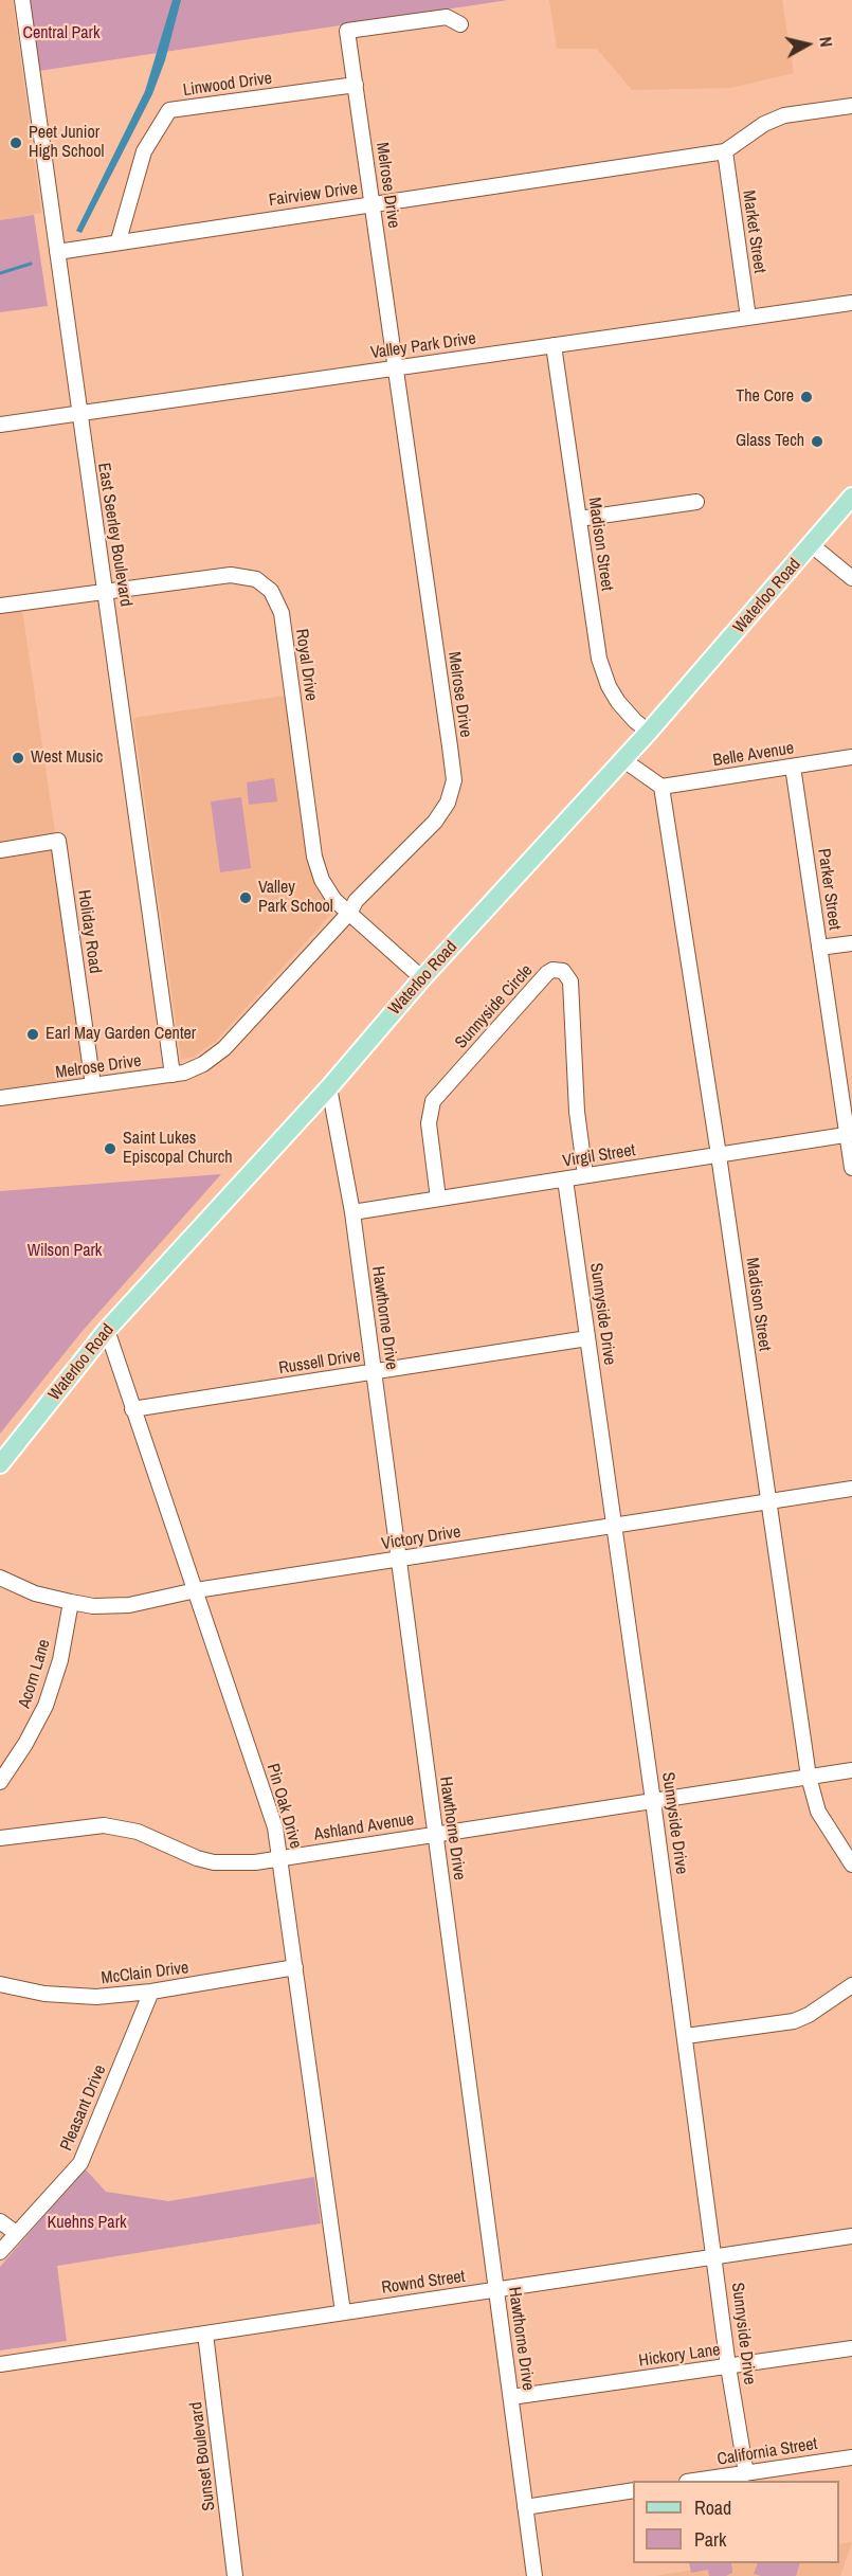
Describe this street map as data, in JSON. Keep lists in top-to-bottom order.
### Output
{
  "streets": {
    "main road": ["Waterloo Road"],
    "street": [
      "Linwood Drive",
      "Melrose Drive",
      "Fairview Drive",
      "Market Street",
      "Valley Park Drive",
      "East Seerley Boulevard",
      "Madison Street",
      "Royal Drive",
      "Belle Avenue",
      "Parker Street",
      "Holiday Road",
      "Sunnyside Circle",
      "Virgil Street",
      "Sunnyside Drive",
      "Hawthorne Drive",
      "Russell Drive",
      "Victory Drive",
      "Acorn Lane",
      "Pin Oak Drive",
      "Ashland Avenue",
      "McClain Drive",
      "Pleasant Drive",
      "Rownd Street",
      "Hickory Lane",
      "California Street",
      "Sunset Boulevard"
    ]
  },
  "crossings": [
    ["Linwood Drive", "Melrose Drive"],
    ["Linwood Drive", "Fairview Drive"],
    ["Melrose Drive", "Fairview Drive"],
    ["Melrose Drive", "Valley Park Drive"],
    ["Melrose Drive", "East Seerley Boulevard"],
    ["Melrose Drive", "Royal Drive"],
    ["Melrose Drive", "Holiday Road"],
    ["Fairview Drive", "Market Street"],
    ["Fairview Drive", "East Seerley Boulevard"],
    ["Market Street", "Valley Park Drive"],
    ["Valley Park Drive", "East Seerley Boulevard"],
    ["Valley Park Drive", "Madison Street"],
    ["East Seerley Boulevard", "Royal Drive"],
    ["Madison Street", "Waterloo Road"],
    ["Madison Street", "Belle Avenue"],
    ["Madison Street", "Virgil Street"],
    ["Madison Street", "Victory Drive"],
    ["Madison Street", "Ashland Avenue"],
    ["Waterloo Road", "Royal Drive"],
    ["Waterloo Road", "Hawthorne Drive"],
    ["Waterloo Road", "Pin Oak Drive"],
    ["Belle Avenue", "Parker Street"],
    ["Parker Street", "Virgil Street"],
    ["Sunnyside Circle", "Virgil Street"],
    ["Virgil Street", "Sunnyside Drive"],
    ["Virgil Street", "Hawthorne Drive"],
    ["Sunnyside Drive", "Russell Drive"],
    ["Sunnyside Drive", "Victory Drive"],
    ["Sunnyside Drive", "Ashland Avenue"],
    ["Sunnyside Drive", "Rownd Street"],
    ["Sunnyside Drive", "Hickory Lane"],
    ["Sunnyside Drive", "California Street"],
    ["Hawthorne Drive", "Russell Drive"],
    ["Hawthorne Drive", "Victory Drive"],
    ["Hawthorne Drive", "Ashland Avenue"],
    ["Hawthorne Drive", "Rownd Street"],
    ["Hawthorne Drive", "Hickory Lane"],
    ["Russell Drive", "Pin Oak Drive"],
    ["Victory Drive", "Acorn Lane"],
    ["Victory Drive", "Pin Oak Drive"],
    ["Pin Oak Drive", "Ashland Avenue"],
    ["Pin Oak Drive", "McClain Drive"],
    ["Pin Oak Drive", "Rownd Street"],
    ["McClain Drive", "Pleasant Drive"],
    ["Rownd Street", "Sunset Boulevard"]
  ],
  "parks": ["Central Park", "Wilson Park", "Kuehns Park"],
  "places": [
    "Peet Junior High School",
    "The Core",
    "Glass Tech",
    "West Music",
    "Valley Park School",
    "Earl May Garden Center",
    "Saint Lukes Episcopal Church"
  ],
  "legend": ["Road", "Park"],
  "north": "right"
}
